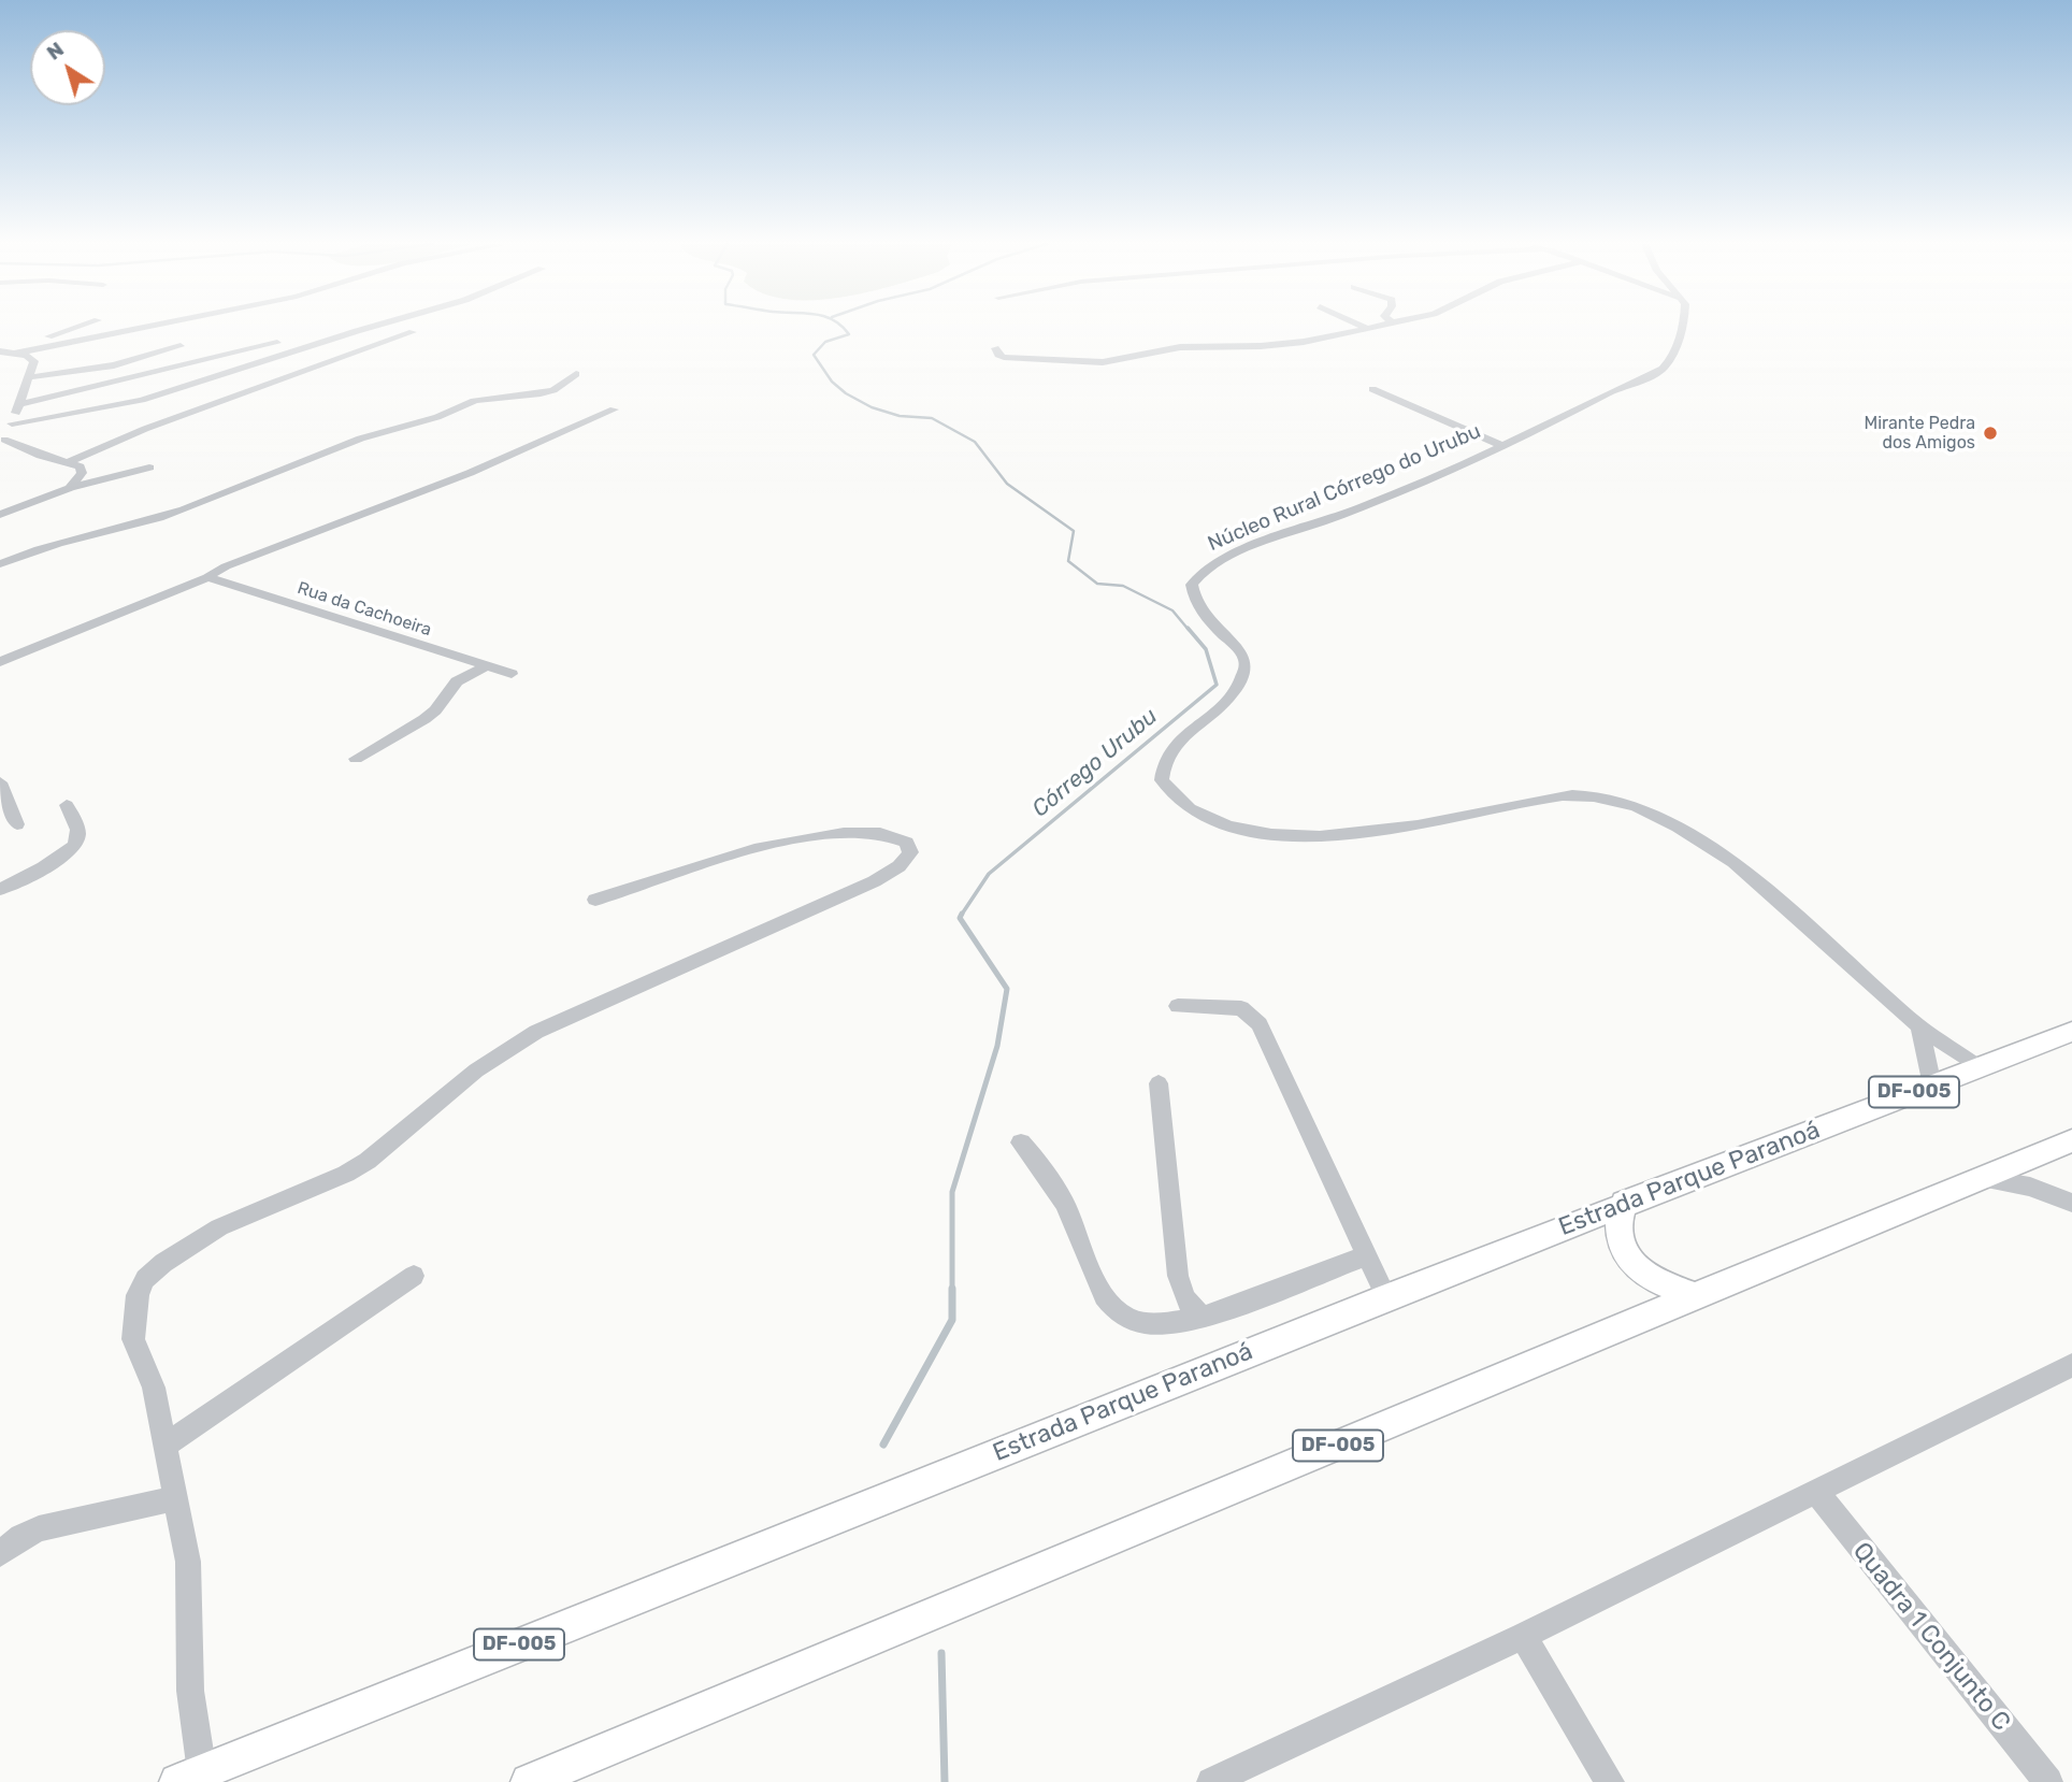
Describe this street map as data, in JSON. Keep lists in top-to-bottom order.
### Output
{
  "streets": {
    "main road": ["DF-005", "Estrada Parque Paranoá"],
    "street": ["Núcleo Rural Córrego do Urubu", "Rua da Cachoeira", "Quadra 1 Conjunto C"]
  },
  "crossings": [
    ["Núcleo Rural Córrego do Urubu", "Estrada Parque Paranoá"]
  ],
  "water": ["Córrego Urubu"],
  "places": ["Mirante Pedra dos Amigos"],
  "north": "top left"
}
